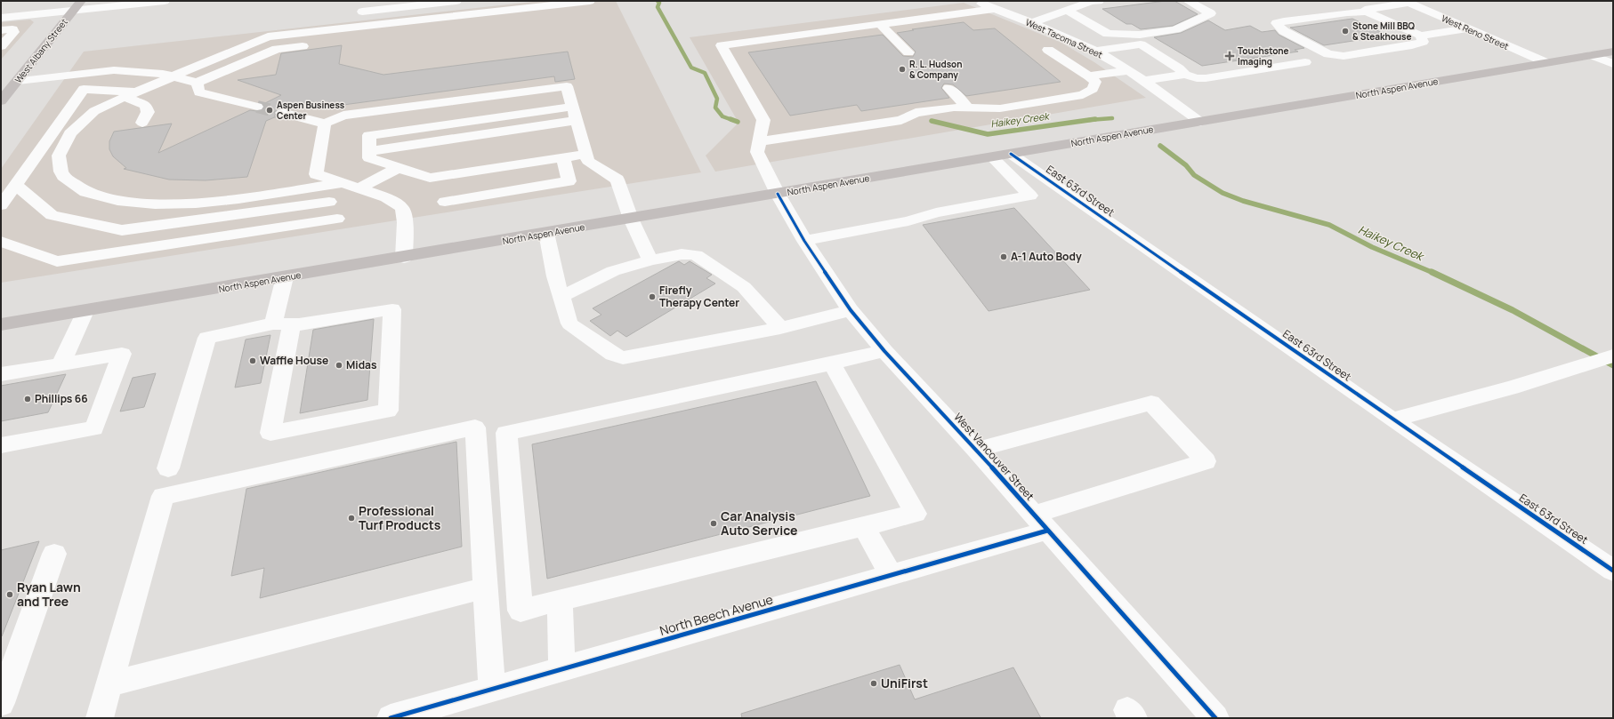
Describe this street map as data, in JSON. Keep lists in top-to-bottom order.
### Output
{
  "streets": {
    "main road": ["West Albany Street", "North Aspen Avenue"],
    "street": [
      "West Reno Street",
      "West Tacoma Street",
      "East 63rd Street",
      "West Vancouver Street",
      "North Beech Avenue"
    ]
  },
  "crossings": [
    ["West Reno Street", "North Aspen Avenue"],
    ["West Tacoma Street", "North Aspen Avenue"],
    ["North Aspen Avenue", "East 63rd Street"],
    ["North Aspen Avenue", "West Vancouver Street"],
    ["West Vancouver Street", "North Beech Avenue"]
  ],
  "water": ["Haikey Creek"],
  "places": {
    "other": [
      "Stone Mill BBQ & Steakhouse",
      "R. L. Hudson & Company",
      "Aspen Business Center",
      "A-1 Auto Body",
      "Firefly Therapy Center",
      "Waffle House",
      "Midas",
      "Phillips 66",
      "Professional Turf Products",
      "Car Analysis Auto Service",
      "Ryan Lawn and Tree",
      "UniFirst"
    ],
    "health": ["Touchstone Imaging"]
  }
}
